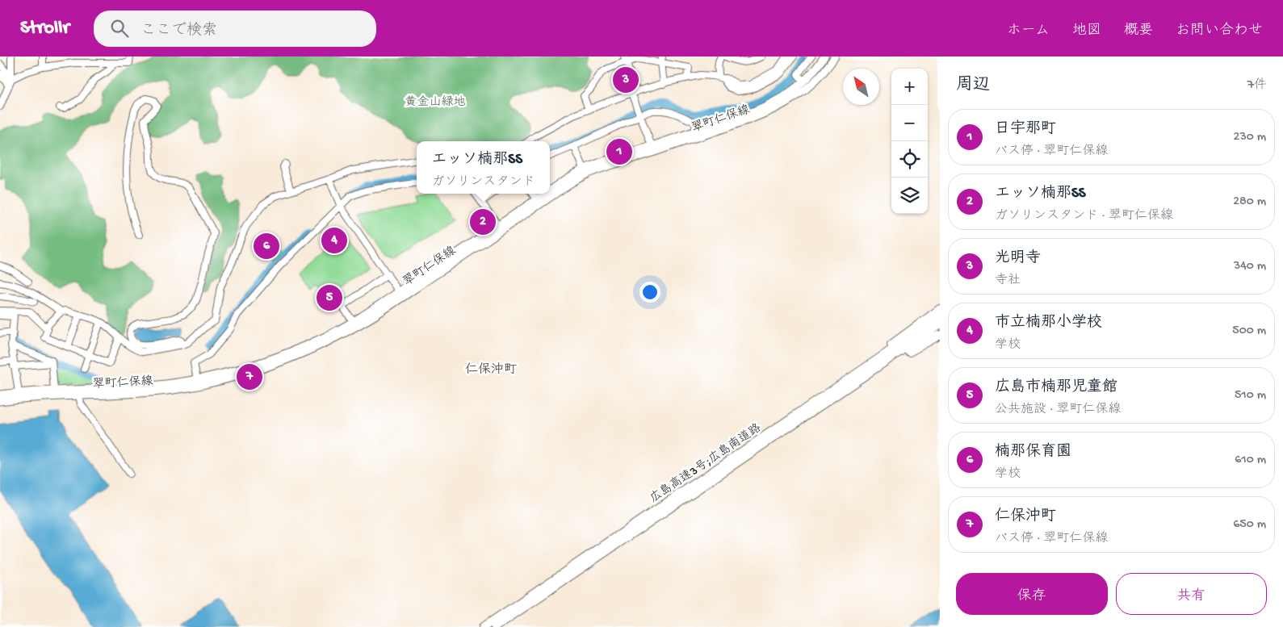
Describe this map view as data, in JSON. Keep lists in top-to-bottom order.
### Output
{
  "streets": {
    "highway": ["広島高速3号;広島南道路"],
    "main road": ["翠町仁保線"]
  },
  "districts": ["仁保沖町"],
  "parks": ["黄金山緑地"],
  "north": "top left",
  "page": {
    "header": "Strollr",
    "search": "ここで検索",
    "nav": [
      "ホーム",
      "地図",
      "概要",
      "お問い合わせ"
    ],
    "heading": ["周辺", "7件"],
    "pins": [
      "3",
      "1",
      "2",
      "4",
      "6",
      "5",
      "7"
    ],
    "map_buttons": ["+", "−"],
    "list": [
      {
        "mark": "1",
        "name": "日宇那町",
        "note": "バス停 · 翠町仁保線",
        "value": "230 m"
      },
      {
        "mark": "2",
        "name": "エッソ楠那SS",
        "note": "ガソリンスタンド · 翠町仁保線",
        "value": "280 m"
      },
      {
        "mark": "3",
        "name": "光明寺",
        "note": "寺社",
        "value": "340 m"
      },
      {
        "mark": "4",
        "name": "市立楠那小学校",
        "note": "学校",
        "value": "500 m"
      },
      {
        "mark": "5",
        "name": "広島市楠那児童館",
        "note": "公共施設 · 翠町仁保線",
        "value": "510 m"
      },
      {
        "mark": "6",
        "name": "楠那保育園",
        "note": "学校",
        "value": "610 m"
      },
      {
        "mark": "7",
        "name": "仁保沖町",
        "note": "バス停 · 翠町仁保線",
        "value": "650 m"
      }
    ],
    "popup": ["エッソ楠那SS", "ガソリンスタンド"],
    "buttons": ["保存", "共有"]
  }
}
